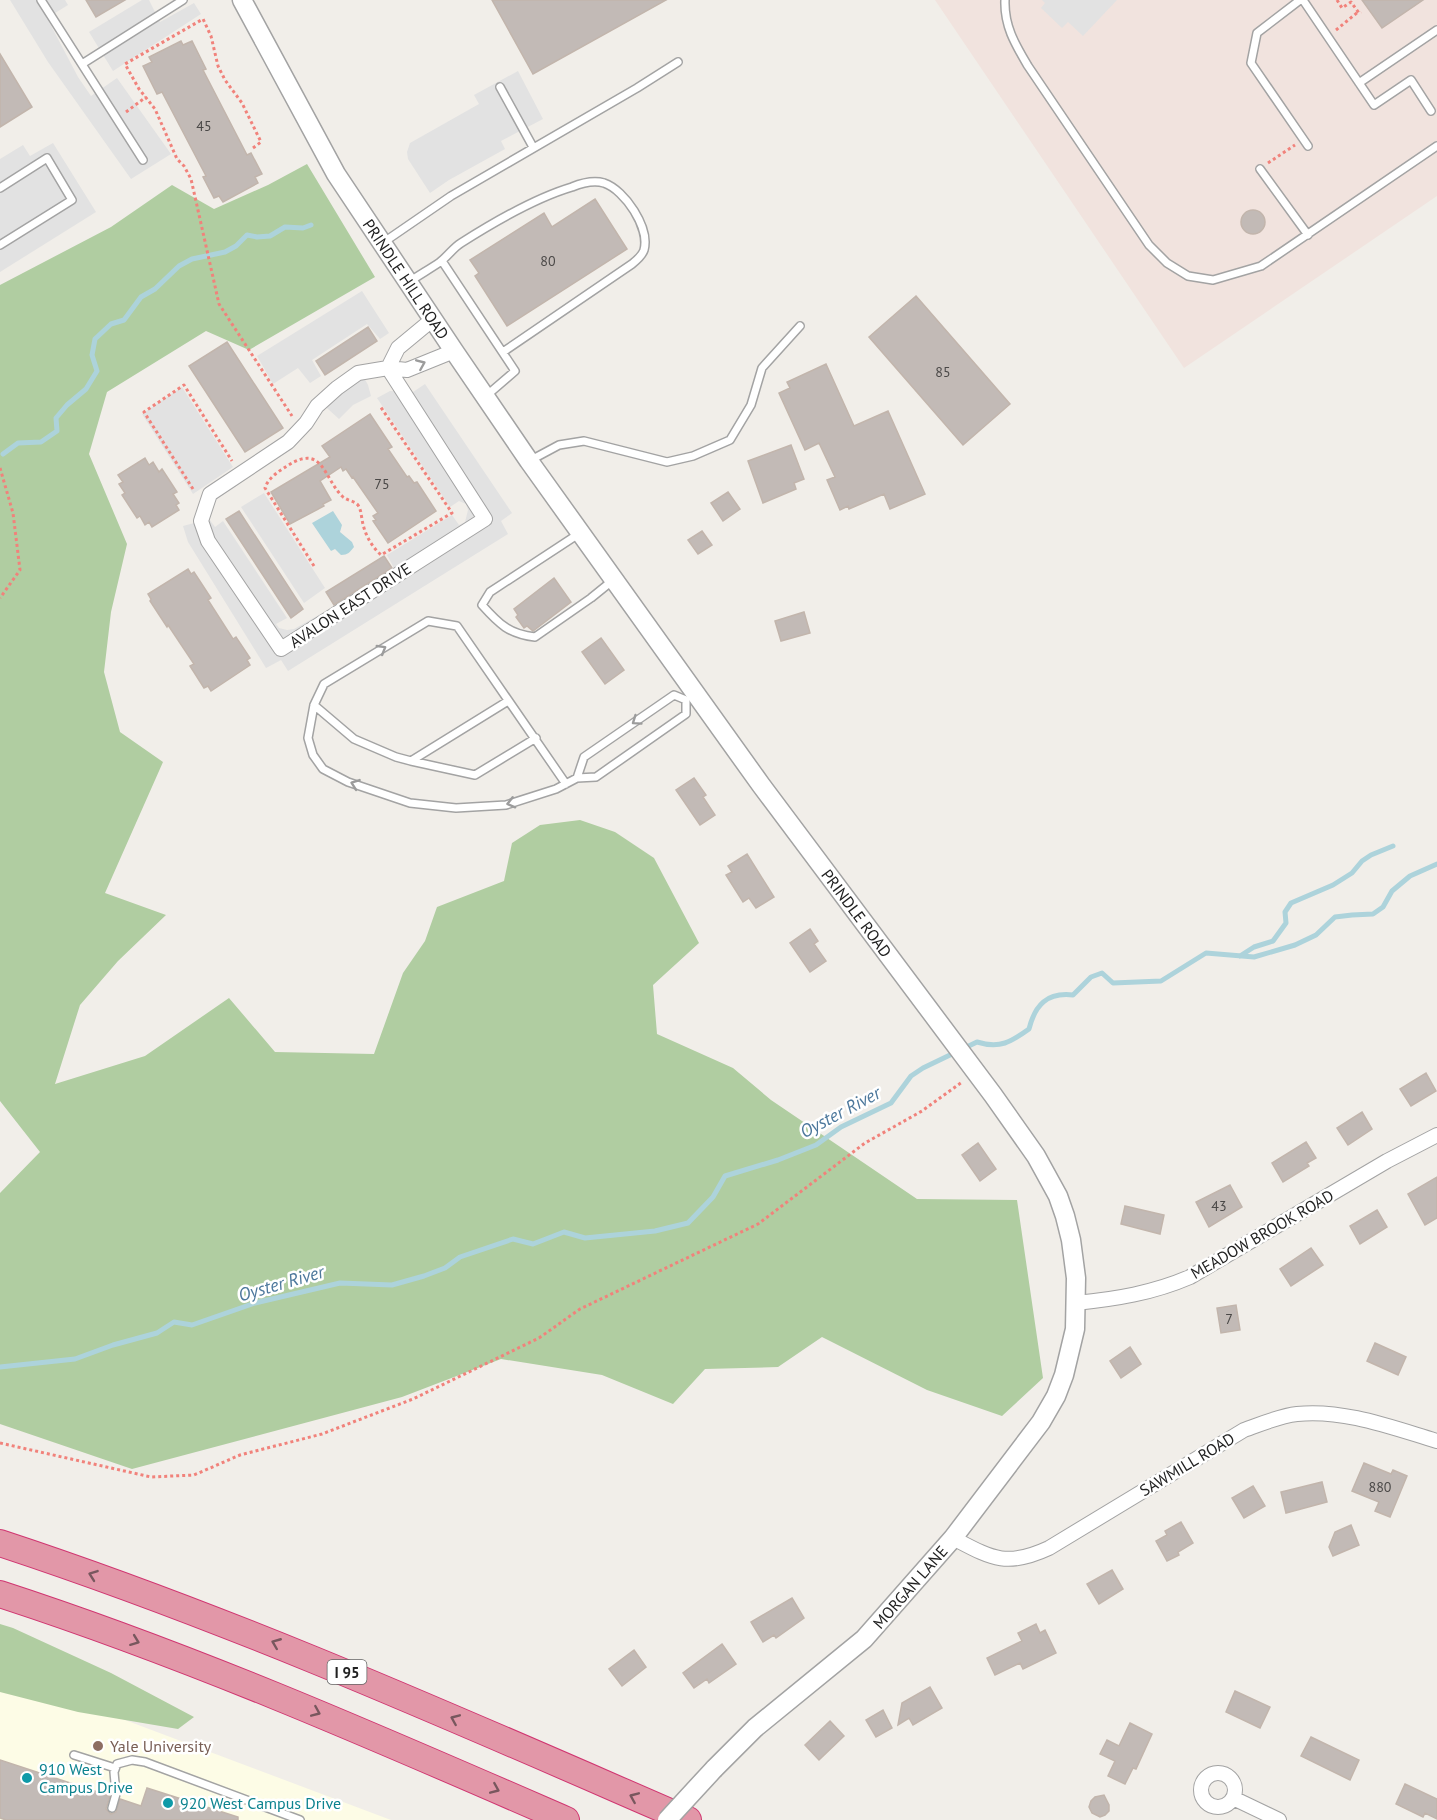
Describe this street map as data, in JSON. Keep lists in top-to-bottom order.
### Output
{
  "streets": {
    "highway": ["I 95"],
    "street": [
      "PRINDLE HILL ROAD",
      "AVALON EAST DRIVE",
      "PRINDLE ROAD",
      "MEADOW BROOK ROAD",
      "SAWMILL ROAD",
      "MORGAN LANE"
    ]
  },
  "crossings": [
    ["PRINDLE HILL ROAD", "AVALON EAST DRIVE"],
    ["PRINDLE HILL ROAD", "PRINDLE ROAD"],
    ["PRINDLE ROAD", "MEADOW BROOK ROAD"],
    ["PRINDLE ROAD", "MORGAN LANE"],
    ["MEADOW BROOK ROAD", "MORGAN LANE"],
    ["SAWMILL ROAD", "MORGAN LANE"]
  ],
  "water": ["Oyster River"],
  "places": ["Yale University", "910 West Campus Drive", "920 West Campus Drive"],
  "house_numbers": [
    "45",
    "80",
    "85",
    "75",
    "43",
    "7",
    "880"
  ]
}
